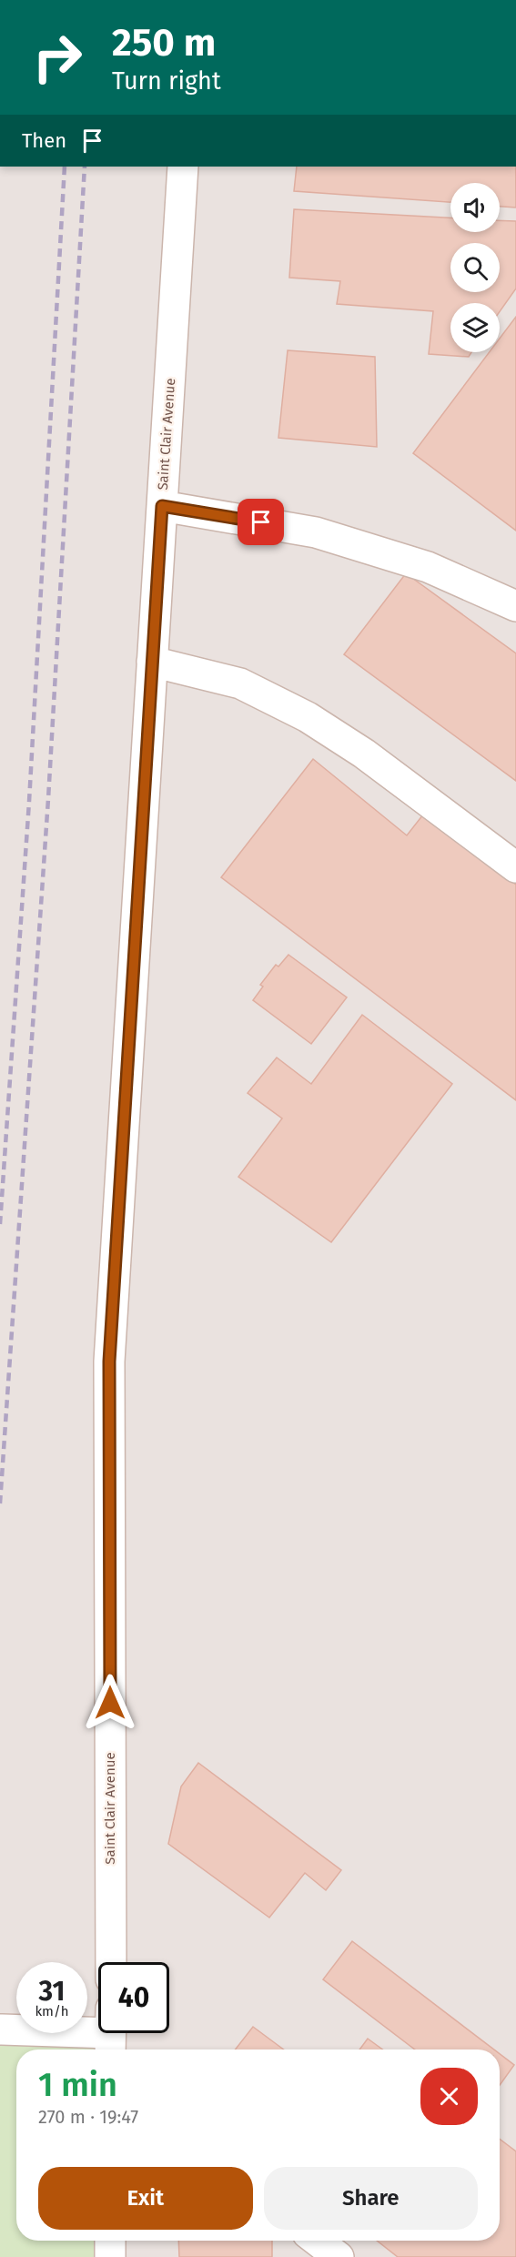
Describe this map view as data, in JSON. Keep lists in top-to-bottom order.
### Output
{
  "streets": {
    "street": ["Saint Clair Avenue"]
  },
  "page": {
    "turn": ["250 m", "Turn right"],
    "then": "Then",
    "speed": "31 km/h",
    "limit": "40",
    "heading": ["1 min", "270 m · 19:47"],
    "buttons": ["Exit", "Share"]
  }
}
